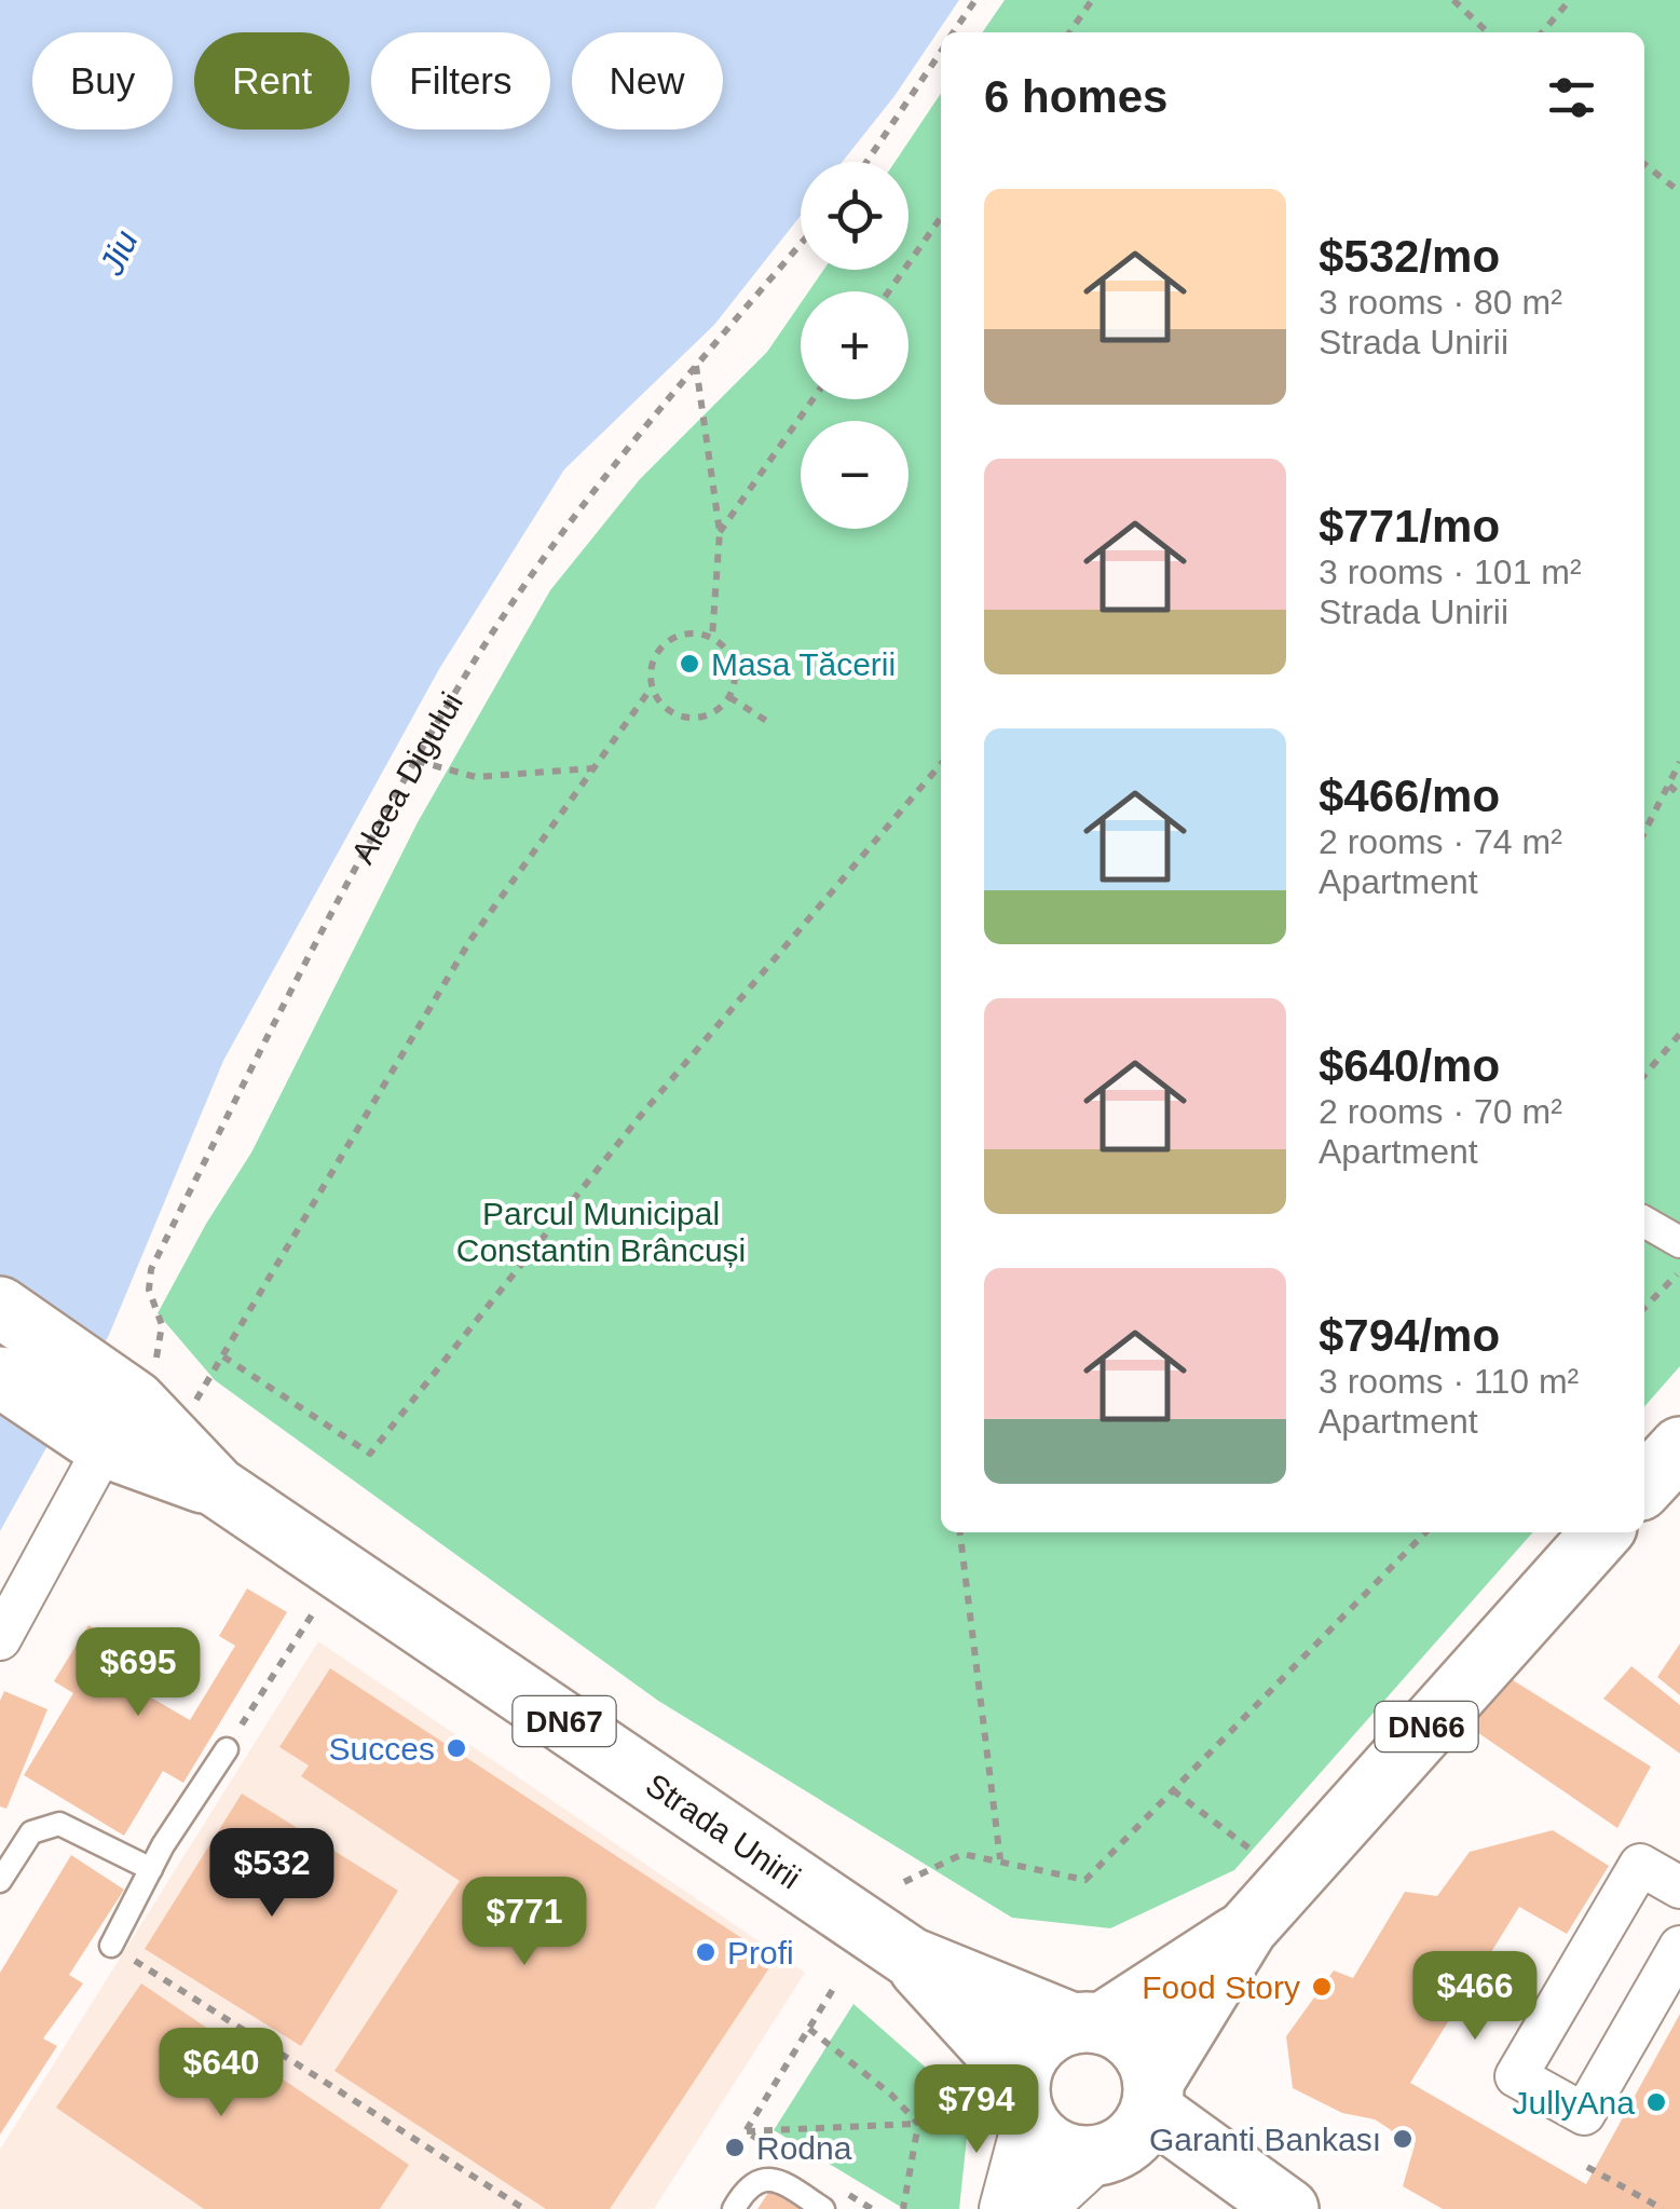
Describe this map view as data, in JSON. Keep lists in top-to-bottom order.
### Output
{
  "streets": {
    "main road": ["DN67", "DN66", "Strada Unirii"],
    "path": ["Aleea Digului"]
  },
  "crossings": [
    ["Aleea Digului", "Strada Unirii"],
    ["DN66", "Strada Unirii"]
  ],
  "water": ["Jiu"],
  "parks": ["Parcul Municipal Constantin Brâncuși"],
  "places": [
    "Masa Tăcerii",
    "Succes",
    "Profi",
    "Food Story",
    "JullyAna",
    "Garanti Bankası",
    "Rodna"
  ],
  "page": {
    "chip": [
      "Buy",
      "Rent",
      "Filters",
      "New"
    ],
    "heading": "6 homes",
    "map_buttons": ["+", "−"],
    "list": [
      {
        "name": "$532/mo",
        "note": "3 rooms · 80 m² · Strada Unirii"
      },
      {
        "name": "$771/mo",
        "note": "3 rooms · 101 m² · Strada Unirii"
      },
      {
        "name": "$466/mo",
        "note": "2 rooms · 74 m² · Apartment"
      },
      {
        "name": "$640/mo",
        "note": "2 rooms · 70 m² · Apartment"
      },
      {
        "name": "$794/mo",
        "note": "3 rooms · 110 m² · Apartment"
      }
    ],
    "price": [
      "$695",
      "$532",
      "$771",
      "$466",
      "$640",
      "$794"
    ]
  }
}
